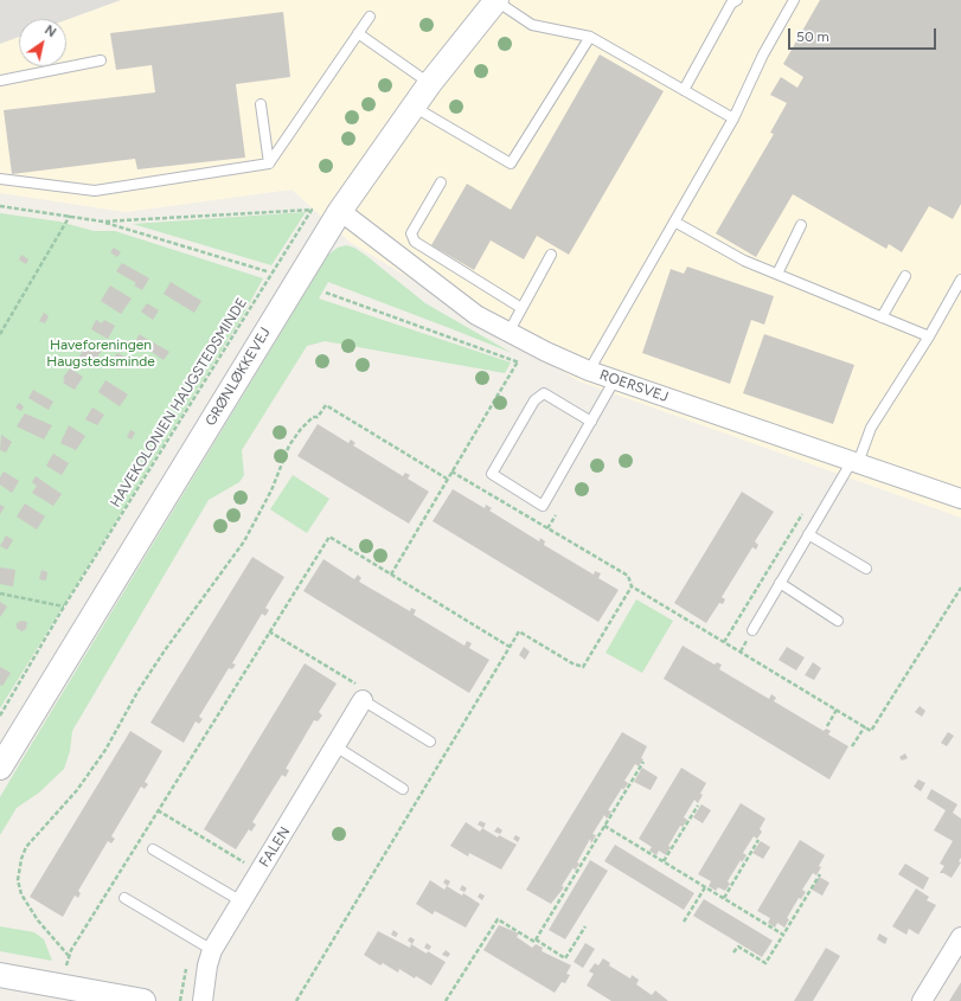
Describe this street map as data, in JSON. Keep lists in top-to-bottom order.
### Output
{
  "streets": {
    "street": ["GRØNLØKKEVEJ", "ROERSVEJ", "FALEN"],
    "path": ["HAVEKOLONIEN HAUGSTEDSMINDE"]
  },
  "crossings": [
    ["GRØNLØKKEVEJ", "ROERSVEJ"]
  ],
  "parks": ["Haveforeningen Haugstedsminde"],
  "scale_bar": "50 m",
  "north": "top right"
}
